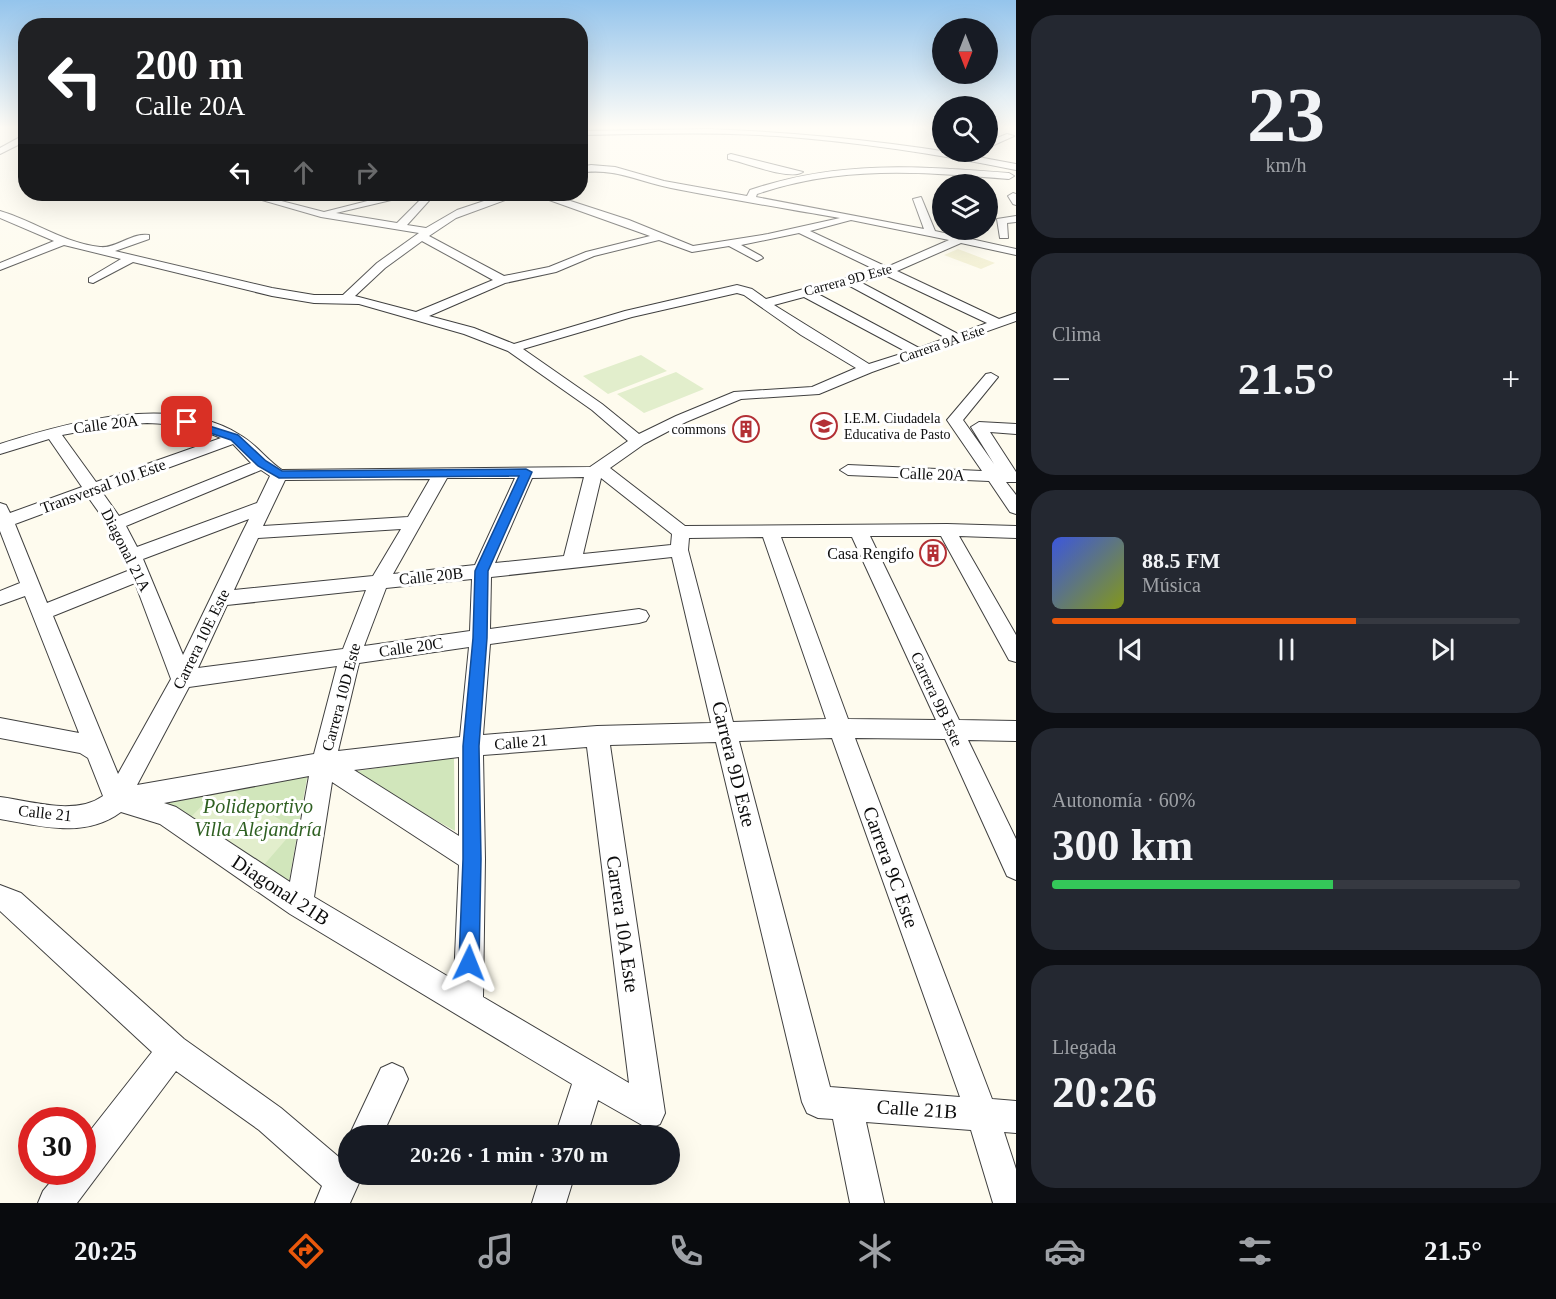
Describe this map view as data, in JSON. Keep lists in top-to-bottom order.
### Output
{
  "streets": {
    "street": [
      "Carrera 9D Este",
      "Carrera 9A Este",
      "Calle 20A",
      "Transversal 10J Este",
      "Diagonal 21A",
      "Calle 20B",
      "Carrera 10E Este",
      "Calle 20C",
      "Carrera 10D Este",
      "Carrera 9B Este",
      "Calle 21",
      "Carrera 9C Este",
      "Diagonal 21B",
      "Carrera 10A Este",
      "Calle 21B"
    ]
  },
  "crossings": [
    ["Carrera 9D Este", "Calle 20B"],
    ["Carrera 9D Este", "Calle 21"],
    ["Carrera 9D Este", "Calle 21B"],
    ["Calle 20A", "Transversal 10J Este"],
    ["Calle 20A", "Diagonal 21A"],
    ["Calle 20A", "Carrera 10E Este"],
    ["Transversal 10J Este", "Diagonal 21A"],
    ["Diagonal 21A", "Carrera 10E Este"],
    ["Diagonal 21A", "Calle 20C"],
    ["Calle 20B", "Carrera 10E Este"],
    ["Calle 20B", "Carrera 10D Este"],
    ["Calle 20B", "Carrera 9B Este"],
    ["Calle 20B", "Carrera 9C Este"],
    ["Carrera 10E Este", "Calle 20C"],
    ["Carrera 10E Este", "Calle 21"],
    ["Carrera 10E Este", "Diagonal 21B"],
    ["Calle 20C", "Carrera 10D Este"],
    ["Carrera 10D Este", "Calle 21"],
    ["Carrera 10D Este", "Diagonal 21B"],
    ["Carrera 9B Este", "Calle 21"],
    ["Calle 21", "Carrera 9C Este"],
    ["Calle 21", "Diagonal 21B"],
    ["Calle 21", "Carrera 10A Este"],
    ["Carrera 9C Este", "Calle 21B"],
    ["Diagonal 21B", "Carrera 10A Este"]
  ],
  "parks": ["Polideportivo Villa Alejandría"],
  "places": {
    "school or university": ["I.E.M. Ciudadela Educativa de Pasto"],
    "building": ["commons", "Casa Rengifo"]
  },
  "north": "bottom",
  "page": {
    "tile": [
      ["23", "km/h"],
      "Clima",
      ["Autonomía · 60%", "300 km"],
      ["Llegada", "20:26"]
    ],
    "turn": ["200 m", "Calle 20A"],
    "heat": ["−", "21.5°", "+"],
    "song": ["88.5 FM", "Música"],
    "limit": "30",
    "trip": "20:26 · 1 min · 370 m",
    "tabs": ["20:25", "21.5°"]
  }
}
